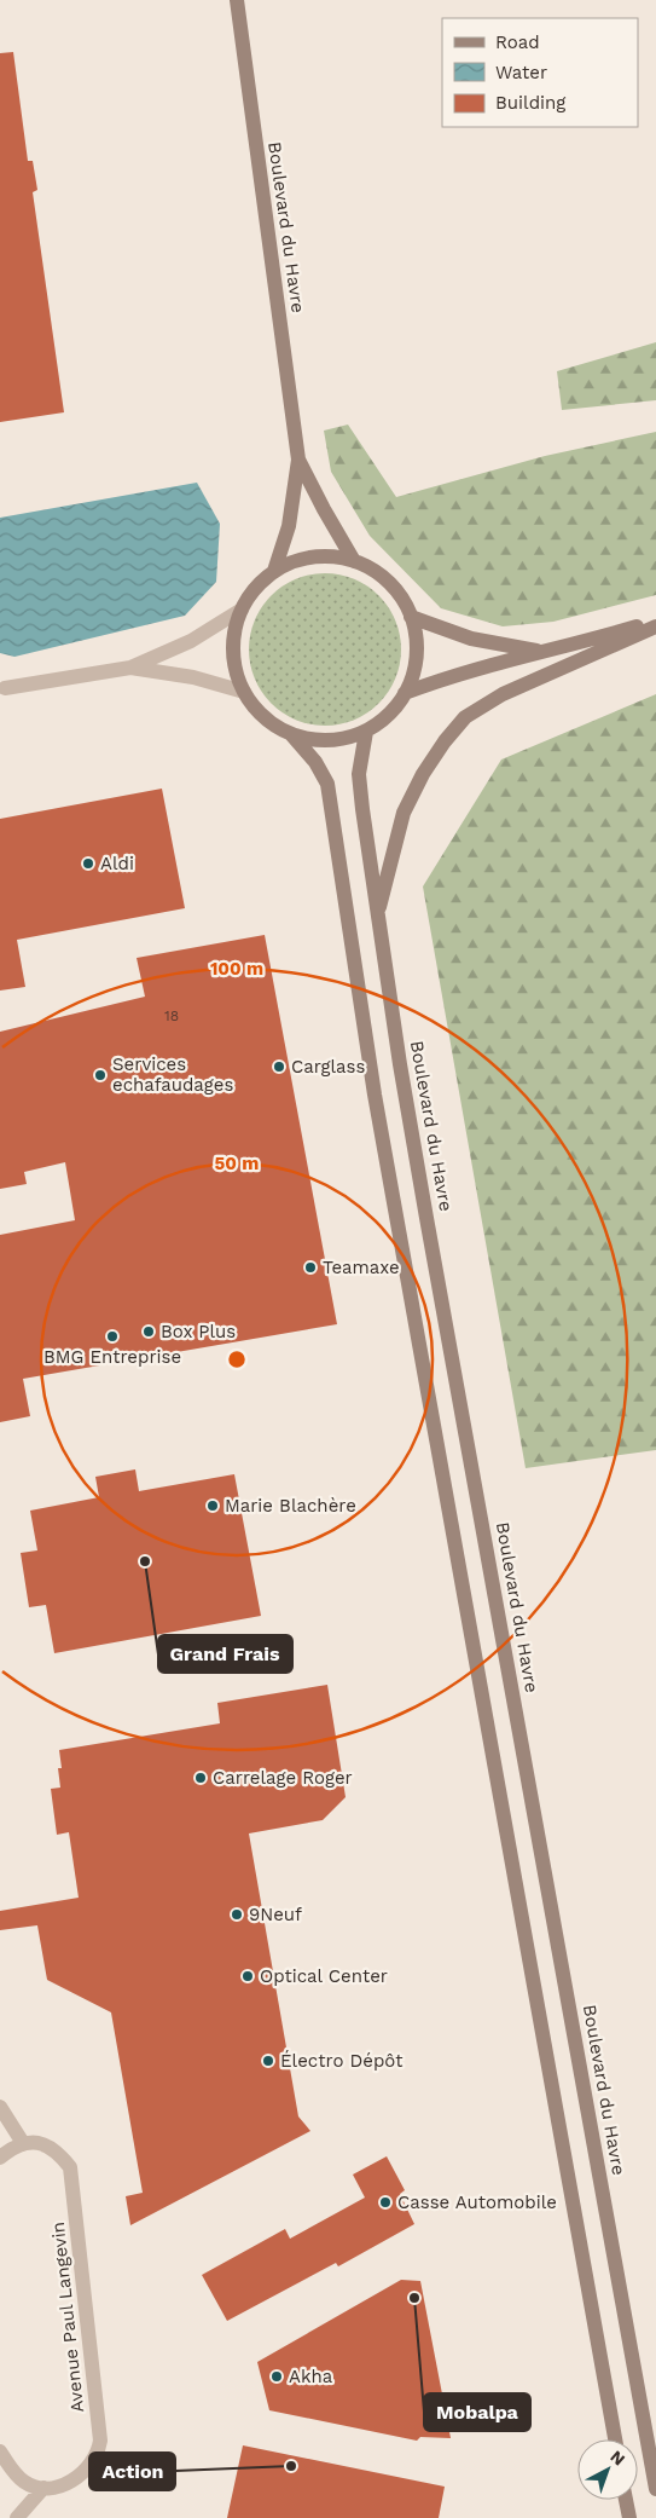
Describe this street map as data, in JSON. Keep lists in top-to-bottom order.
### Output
{
  "streets": {
    "main road": ["Boulevard du Havre"],
    "street": ["Avenue Paul Langevin"]
  },
  "places": [
    "Aldi",
    "Carglass",
    "Services echafaudages",
    "Teamaxe",
    "Box Plus",
    "BMG Entreprise",
    "Marie Blachère",
    "Grand Frais",
    "Carrelage Roger",
    "9Neuf",
    "Optical Center",
    "Électro Dépôt",
    "Casse Automobile",
    "Mobalpa",
    "Akha",
    "Action"
  ],
  "house_numbers": ["18"],
  "legend": ["Road", "Water", "Building"],
  "north": "top right",
  "rings": ["100 m", "50 m"]
}
